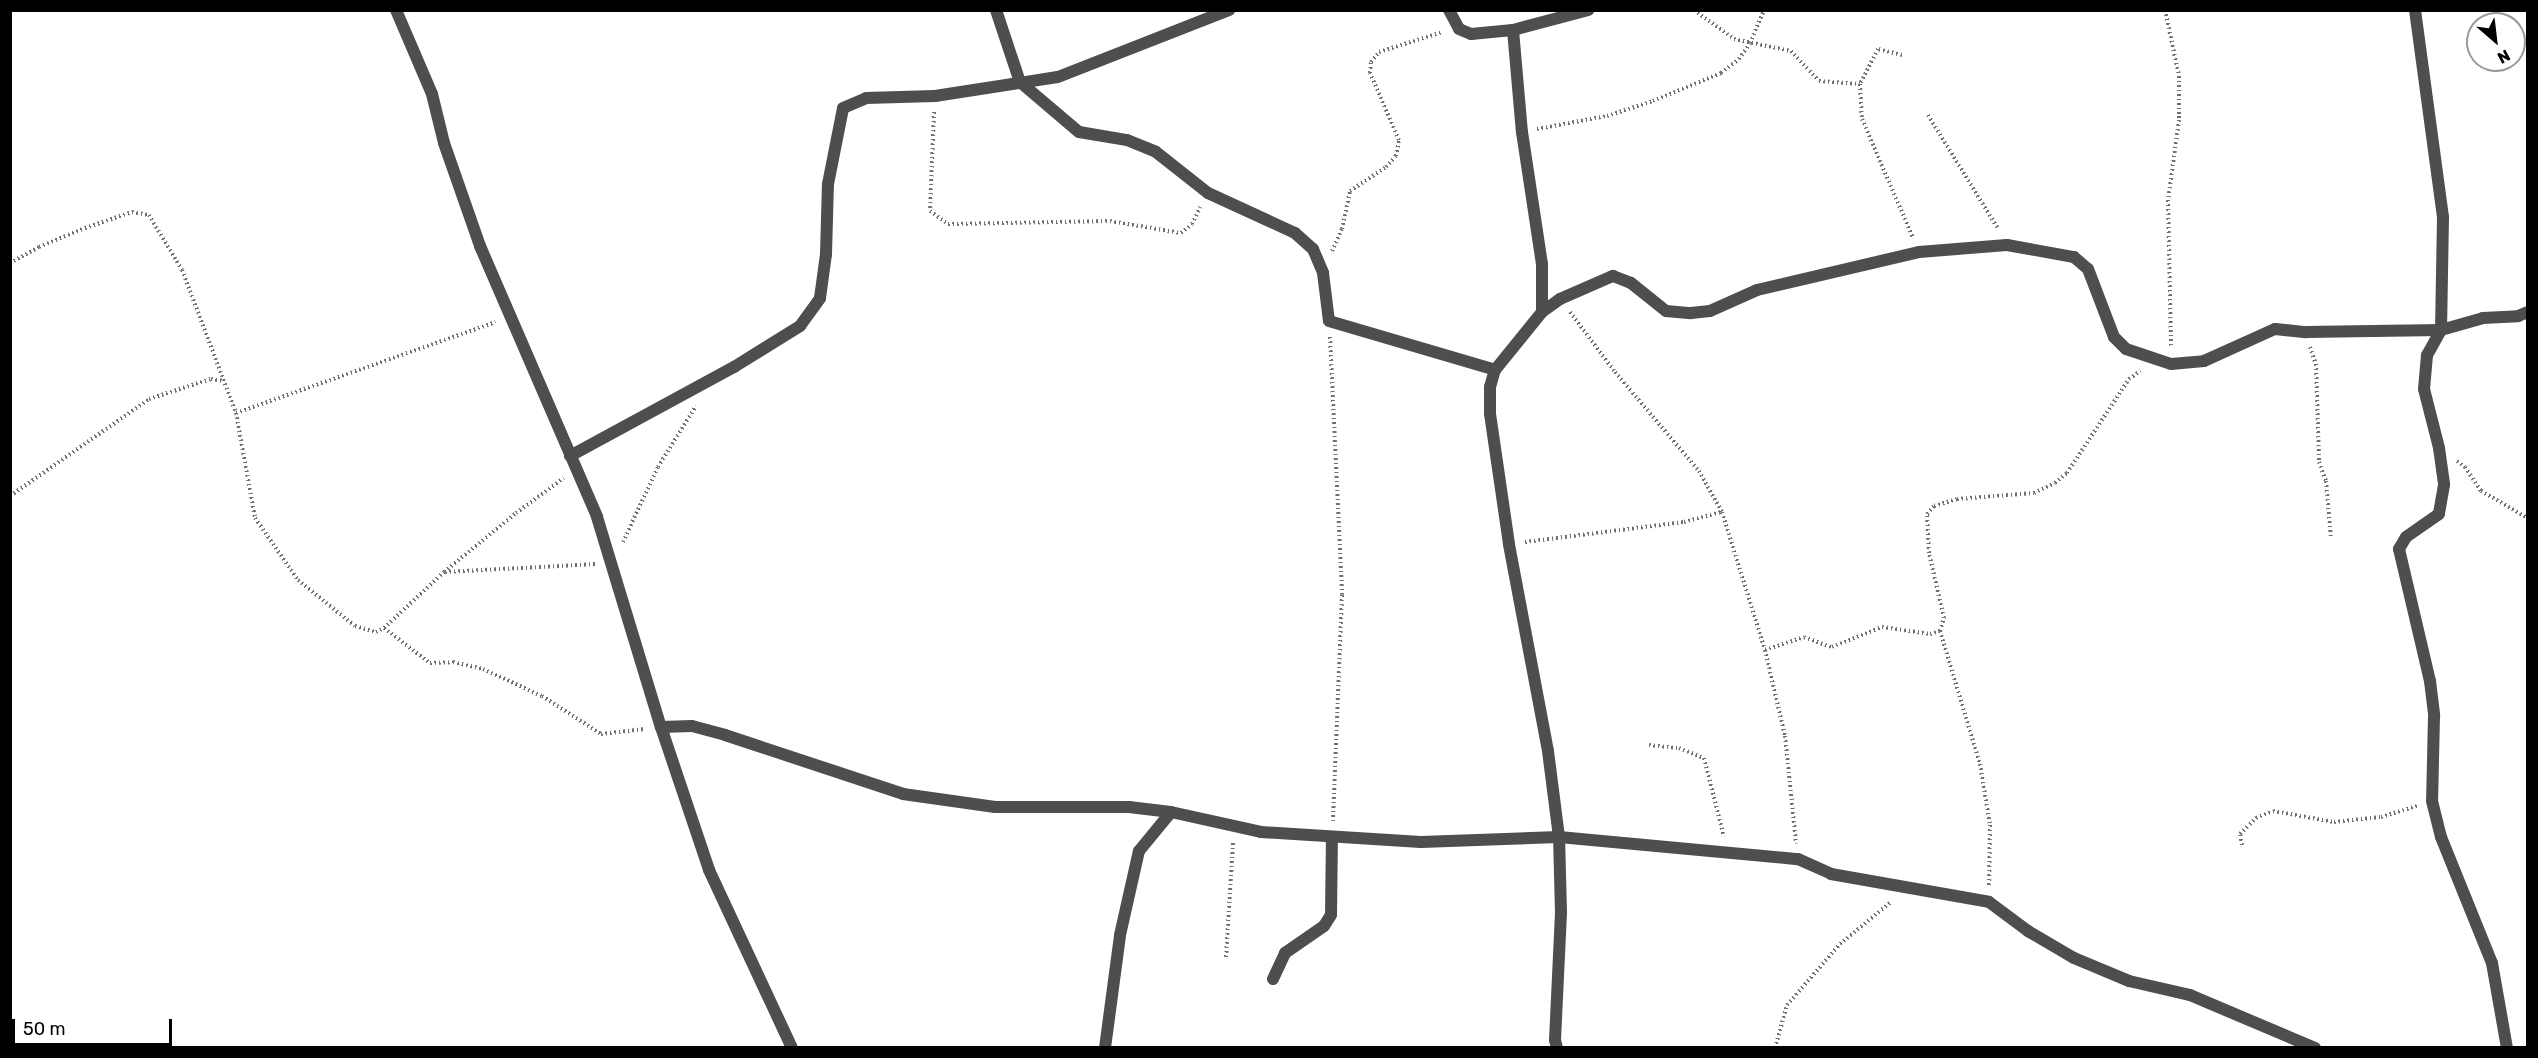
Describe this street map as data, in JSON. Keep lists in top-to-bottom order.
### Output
{
  "scale_bar": "50 m",
  "north": "bottom right"
}
